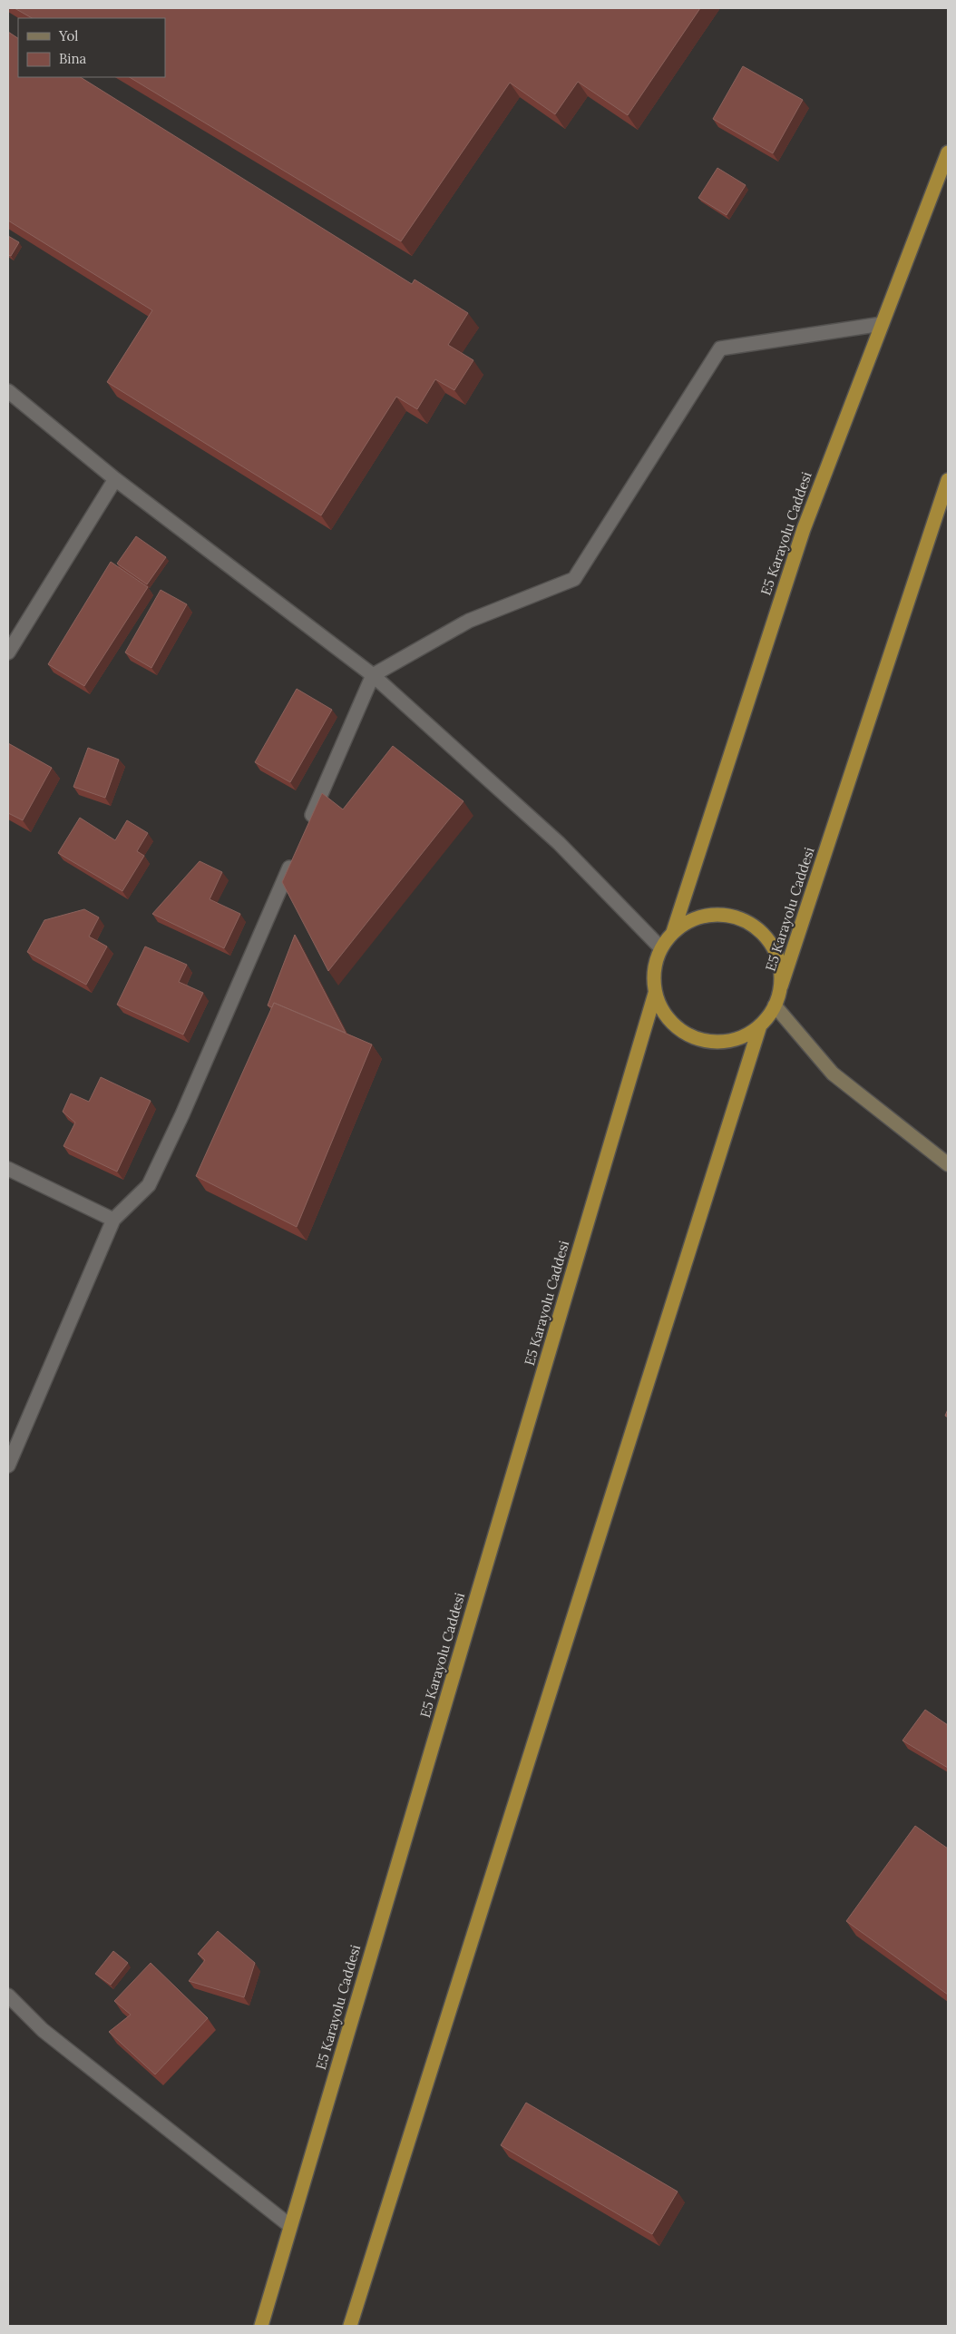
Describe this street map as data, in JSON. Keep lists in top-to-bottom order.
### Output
{
  "streets": {
    "highway": ["E5 Karayolu Caddesi"]
  },
  "legend": ["Yol", "Bina"]
}
